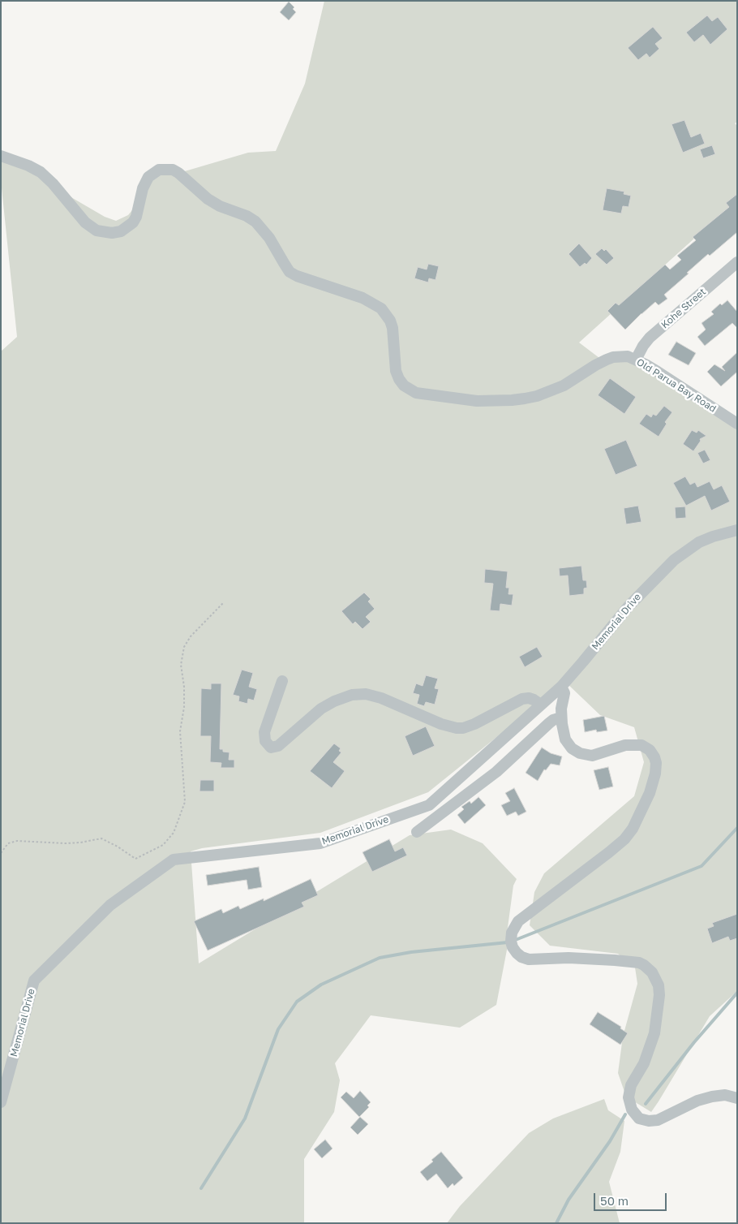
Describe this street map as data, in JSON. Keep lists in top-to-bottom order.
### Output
{
  "streets": {
    "street": ["Kohe Street", "Old Parua Bay Road", "Memorial Drive"]
  },
  "crossings": [
    ["Kohe Street", "Old Parua Bay Road"]
  ],
  "scale_bar": "50 m"
}
